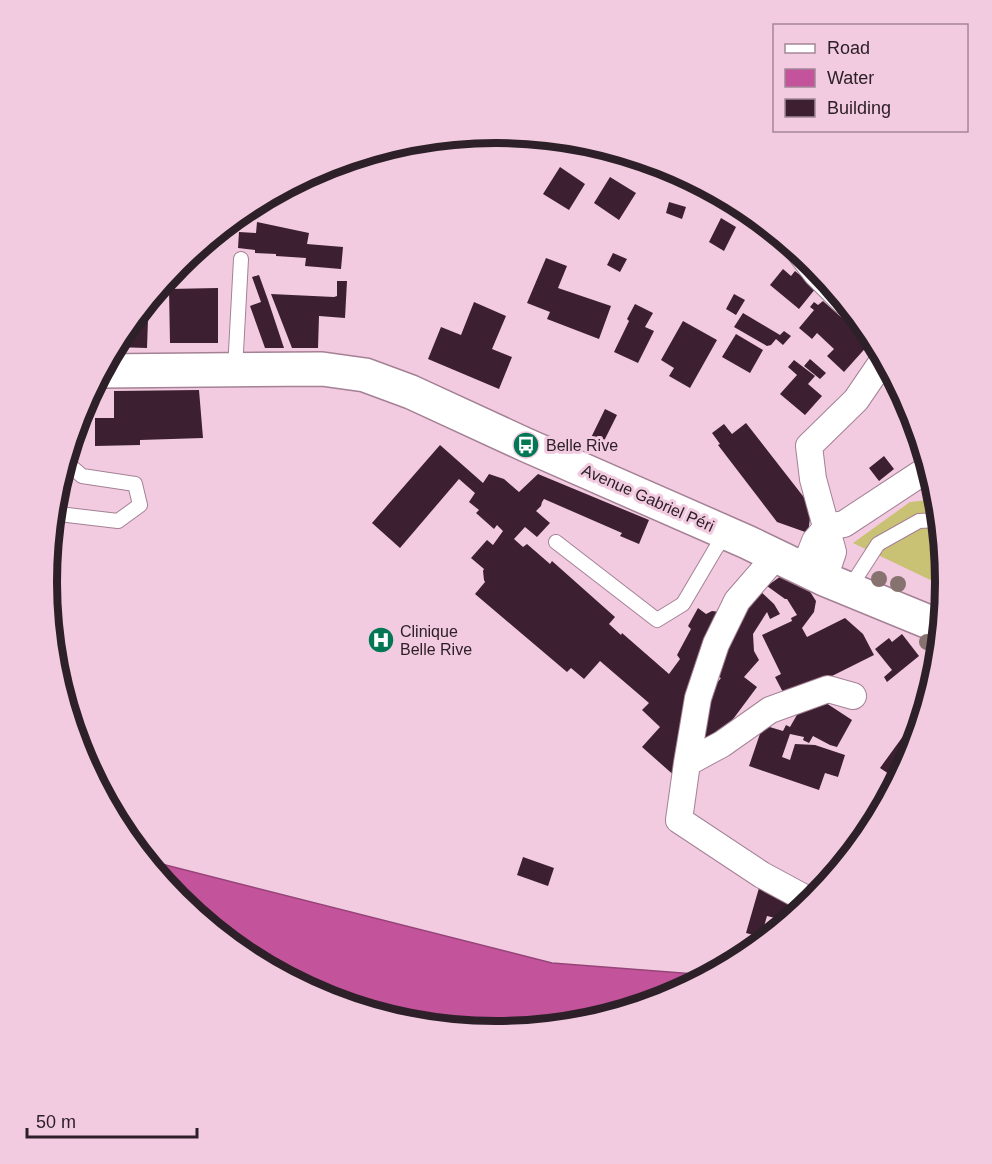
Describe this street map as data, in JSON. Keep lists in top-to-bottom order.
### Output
{
  "streets": {
    "main road": ["Avenue Gabriel Péri"]
  },
  "places": {
    "bus stop": ["Belle Rive"],
    "hospital": ["Clinique Belle Rive"]
  },
  "legend": ["Road", "Water", "Building"],
  "scale_bar": "50 m"
}
